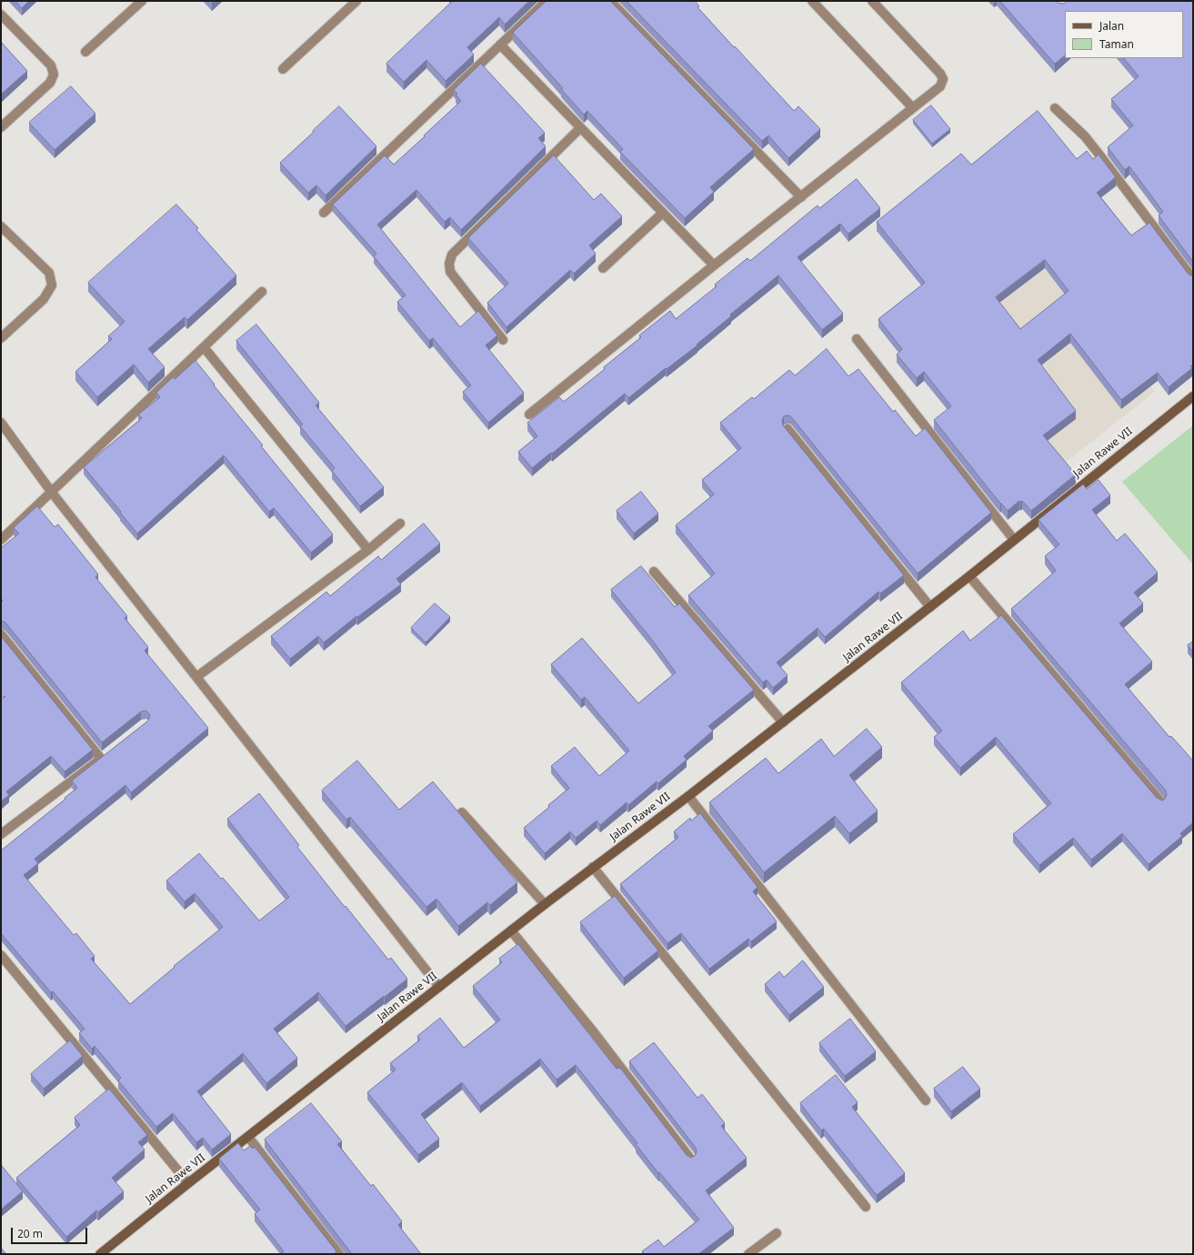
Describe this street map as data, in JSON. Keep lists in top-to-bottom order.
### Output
{
  "streets": {
    "main road": ["Jalan Rawe VII"]
  },
  "legend": ["Jalan", "Taman"],
  "scale_bar": "20 m"
}
